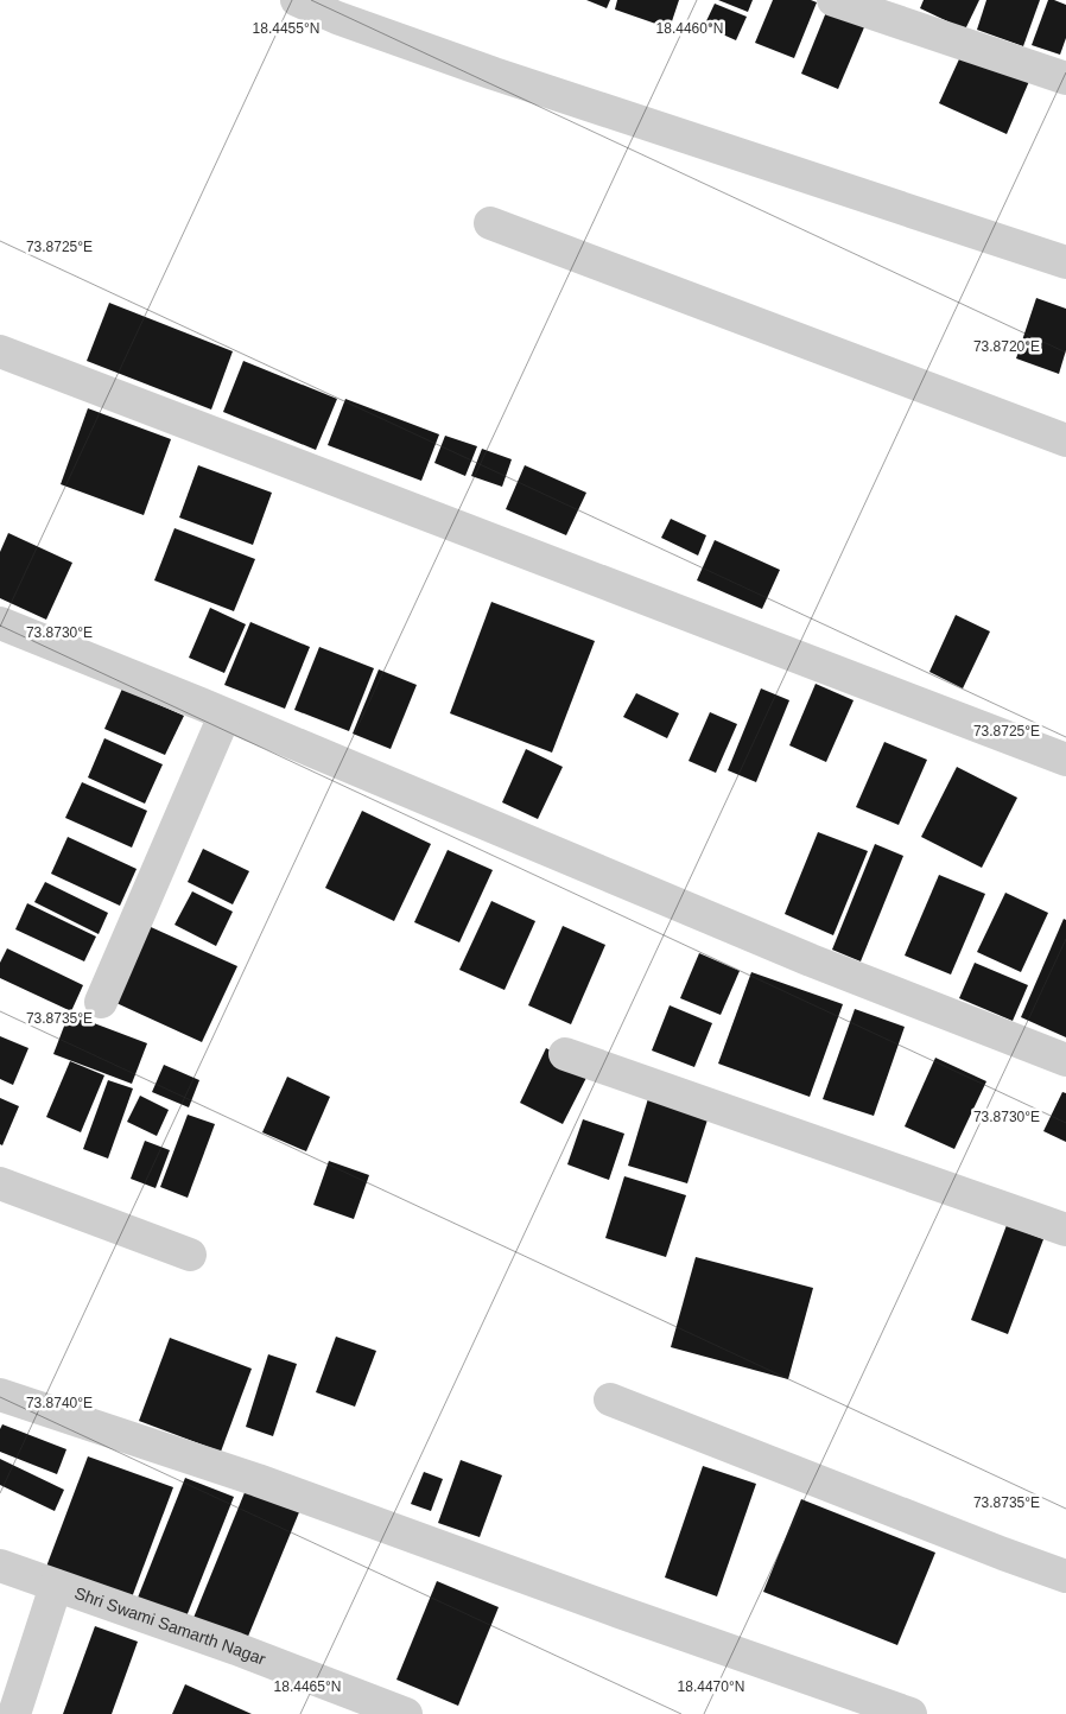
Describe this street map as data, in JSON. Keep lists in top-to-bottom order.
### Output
{
  "streets": {
    "street": ["Shri Swami Samarth Nagar"]
  },
  "coordinates": [
    "18.4455°N",
    "18.4460°N",
    "73.8725°E",
    "73.8720°E",
    "73.8730°E",
    "73.8735°E",
    "73.8740°E",
    "18.4465°N",
    "18.4470°N"
  ]
}
